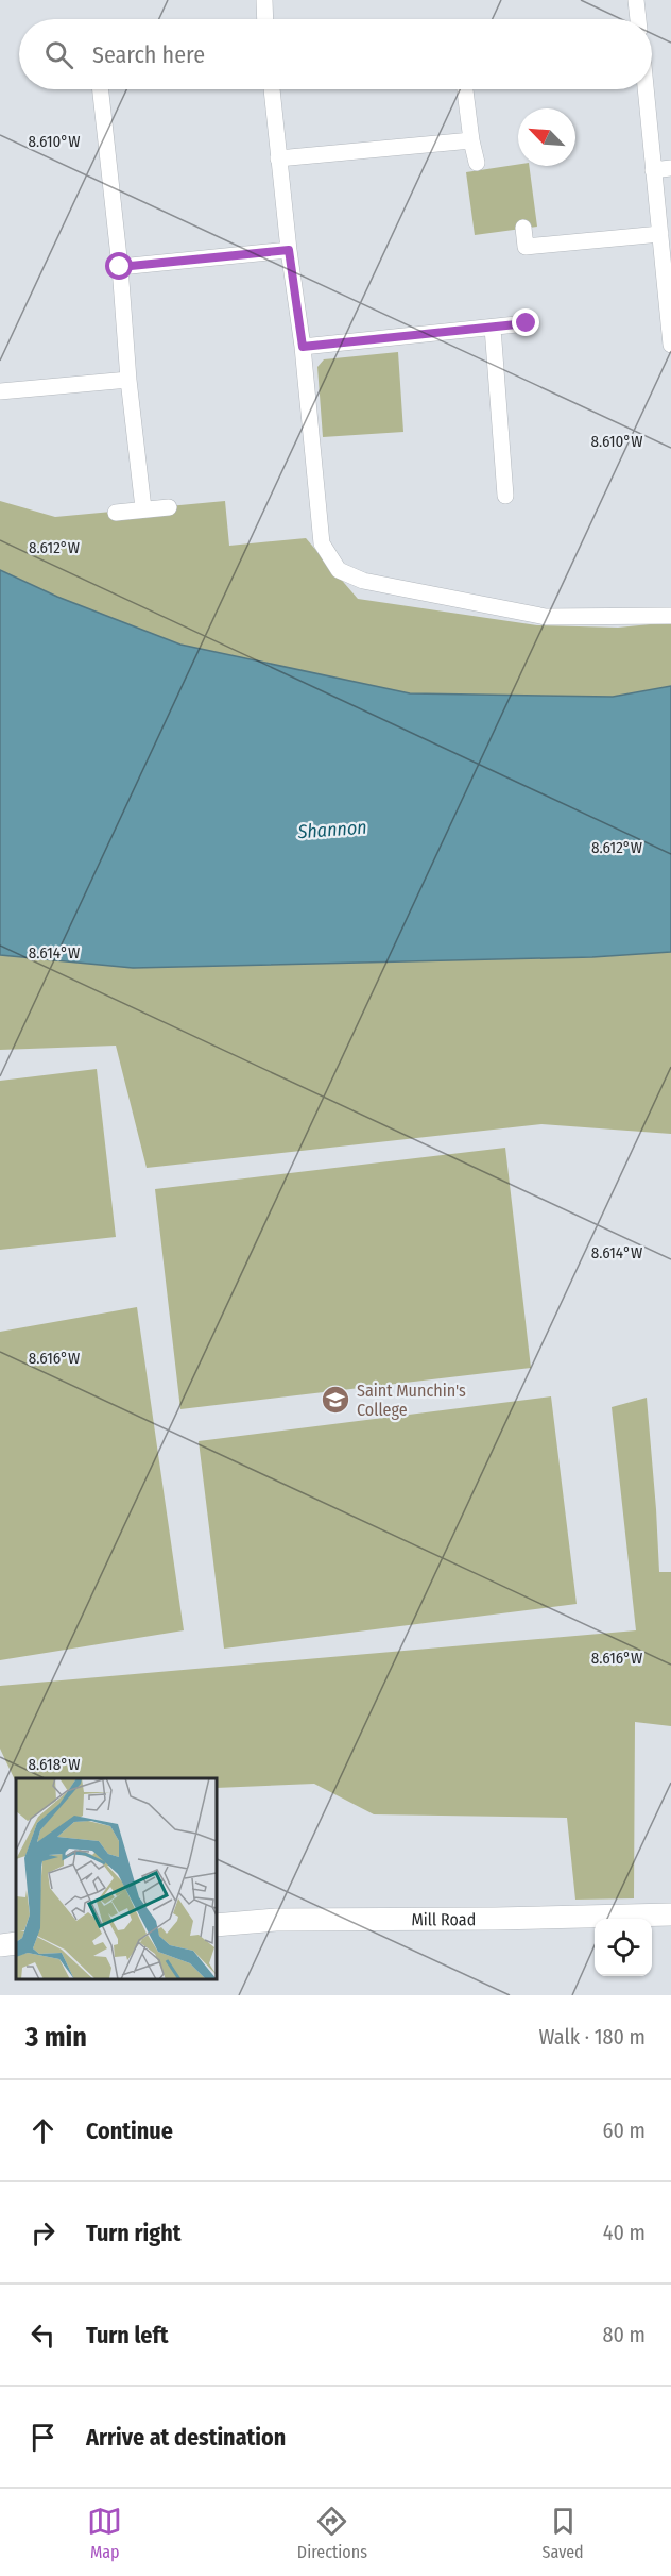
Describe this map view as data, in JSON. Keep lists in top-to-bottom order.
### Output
{
  "streets": {
    "street": ["Mill Road"]
  },
  "water": ["Shannon"],
  "places": {
    "school or university": ["Saint Munchin's College"]
  },
  "north": "top left",
  "page": {
    "search": "Search here",
    "heading": ["3 min", "Walk · 180 m"],
    "list": [
      ["Continue", "60 m"],
      ["Turn right", "40 m"],
      ["Turn left", "80 m"],
      "Arrive at destination"
    ],
    "nav": ["Map", "Directions", "Saved"]
  },
  "coordinates": [
    "8.610°W",
    "8.612°W",
    "8.614°W",
    "8.616°W",
    "8.618°W"
  ]
}
